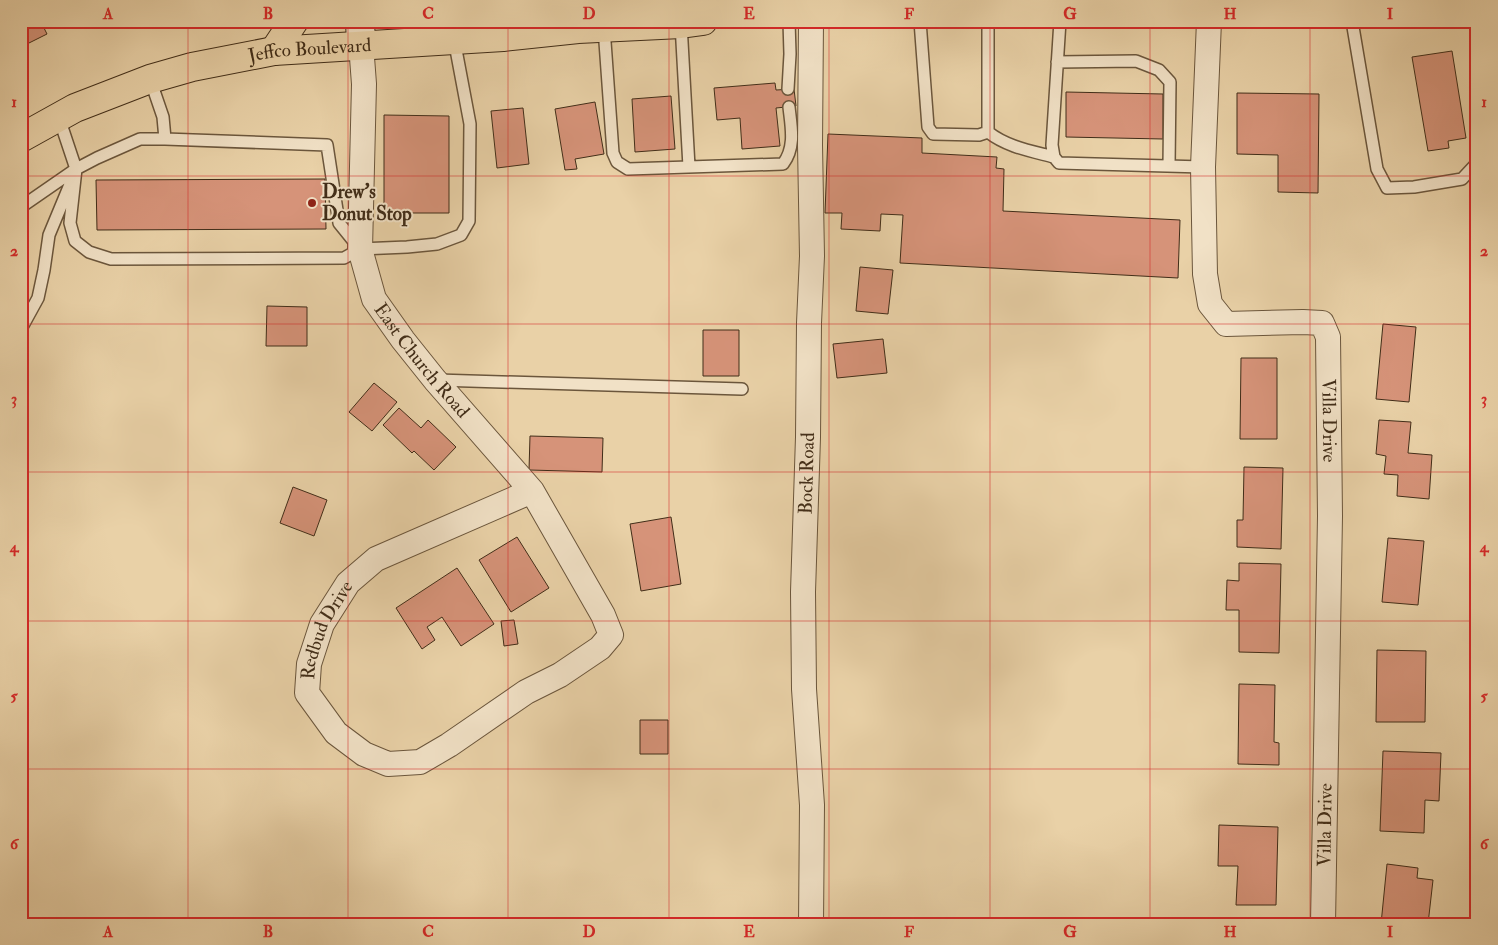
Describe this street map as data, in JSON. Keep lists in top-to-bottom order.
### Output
{
  "streets": {
    "main road": ["Jeffco Boulevard"],
    "street": [
      "East Church Road",
      "Villa Drive",
      "Bock Road",
      "Redbud Drive"
    ]
  },
  "crossings": [
    ["Jeffco Boulevard", "East Church Road"],
    ["East Church Road", "Redbud Drive"]
  ],
  "places": ["Drew's Donut Stop"],
  "grid": {
    "columns": [
      "A",
      "B",
      "C",
      "D",
      "E",
      "F",
      "G",
      "H",
      "I"
    ],
    "rows": [
      "1",
      "2",
      "3",
      "4",
      "5",
      "6"
    ]
  }
}
